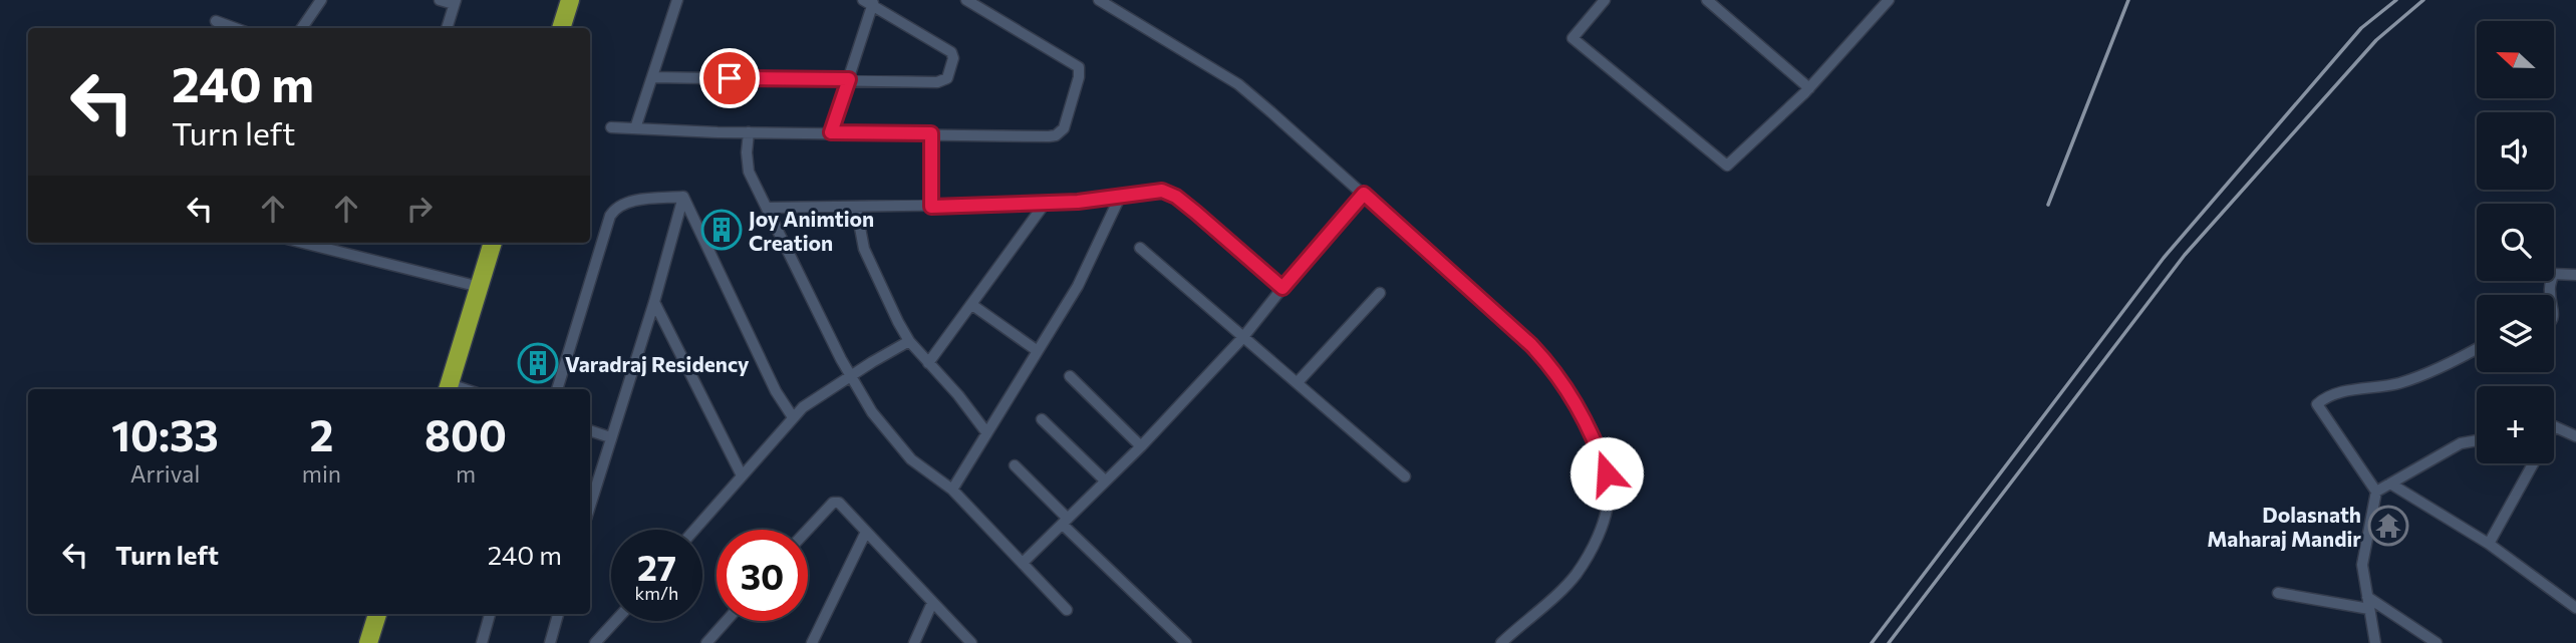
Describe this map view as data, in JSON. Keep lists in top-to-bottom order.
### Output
{
  "places": {
    "building": ["Joy Animtion Creation", "Varadraj Residency"],
    "temple": ["Dolasnath Maharaj Mandir"]
  },
  "north": "left",
  "page": {
    "map_buttons": "+",
    "turn": ["240 m", "Turn left"],
    "eta": [
      "10:33",
      "Arrival",
      "2",
      "min",
      "800",
      "m"
    ],
    "list": [
      {
        "name": "Turn left",
        "value": "240 m"
      }
    ],
    "speed": "27 km/h",
    "limit": "30"
  }
}
